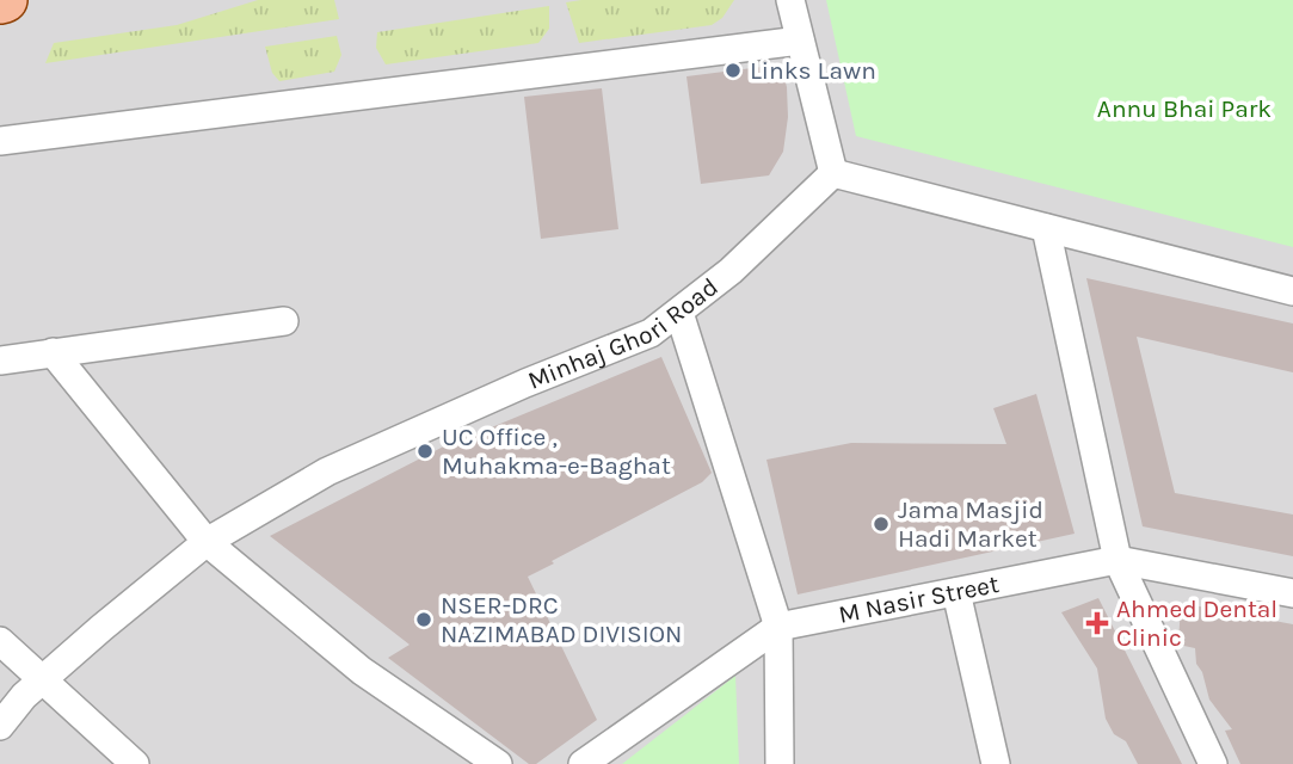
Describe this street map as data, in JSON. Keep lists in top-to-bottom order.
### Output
{
  "streets": {
    "street": ["Minhaj Ghori Road", "M Nasir Street"]
  },
  "parks": ["Annu Bhai Park"],
  "places": {
    "other": [
      "Links Lawn",
      "UC Office , Muhakma-e-Baghat",
      "Jama Masjid Hadi Market",
      "NSER-DRC NAZIMABAD DIVISION"
    ],
    "health": ["Ahmed Dental Clinic"]
  }
}
